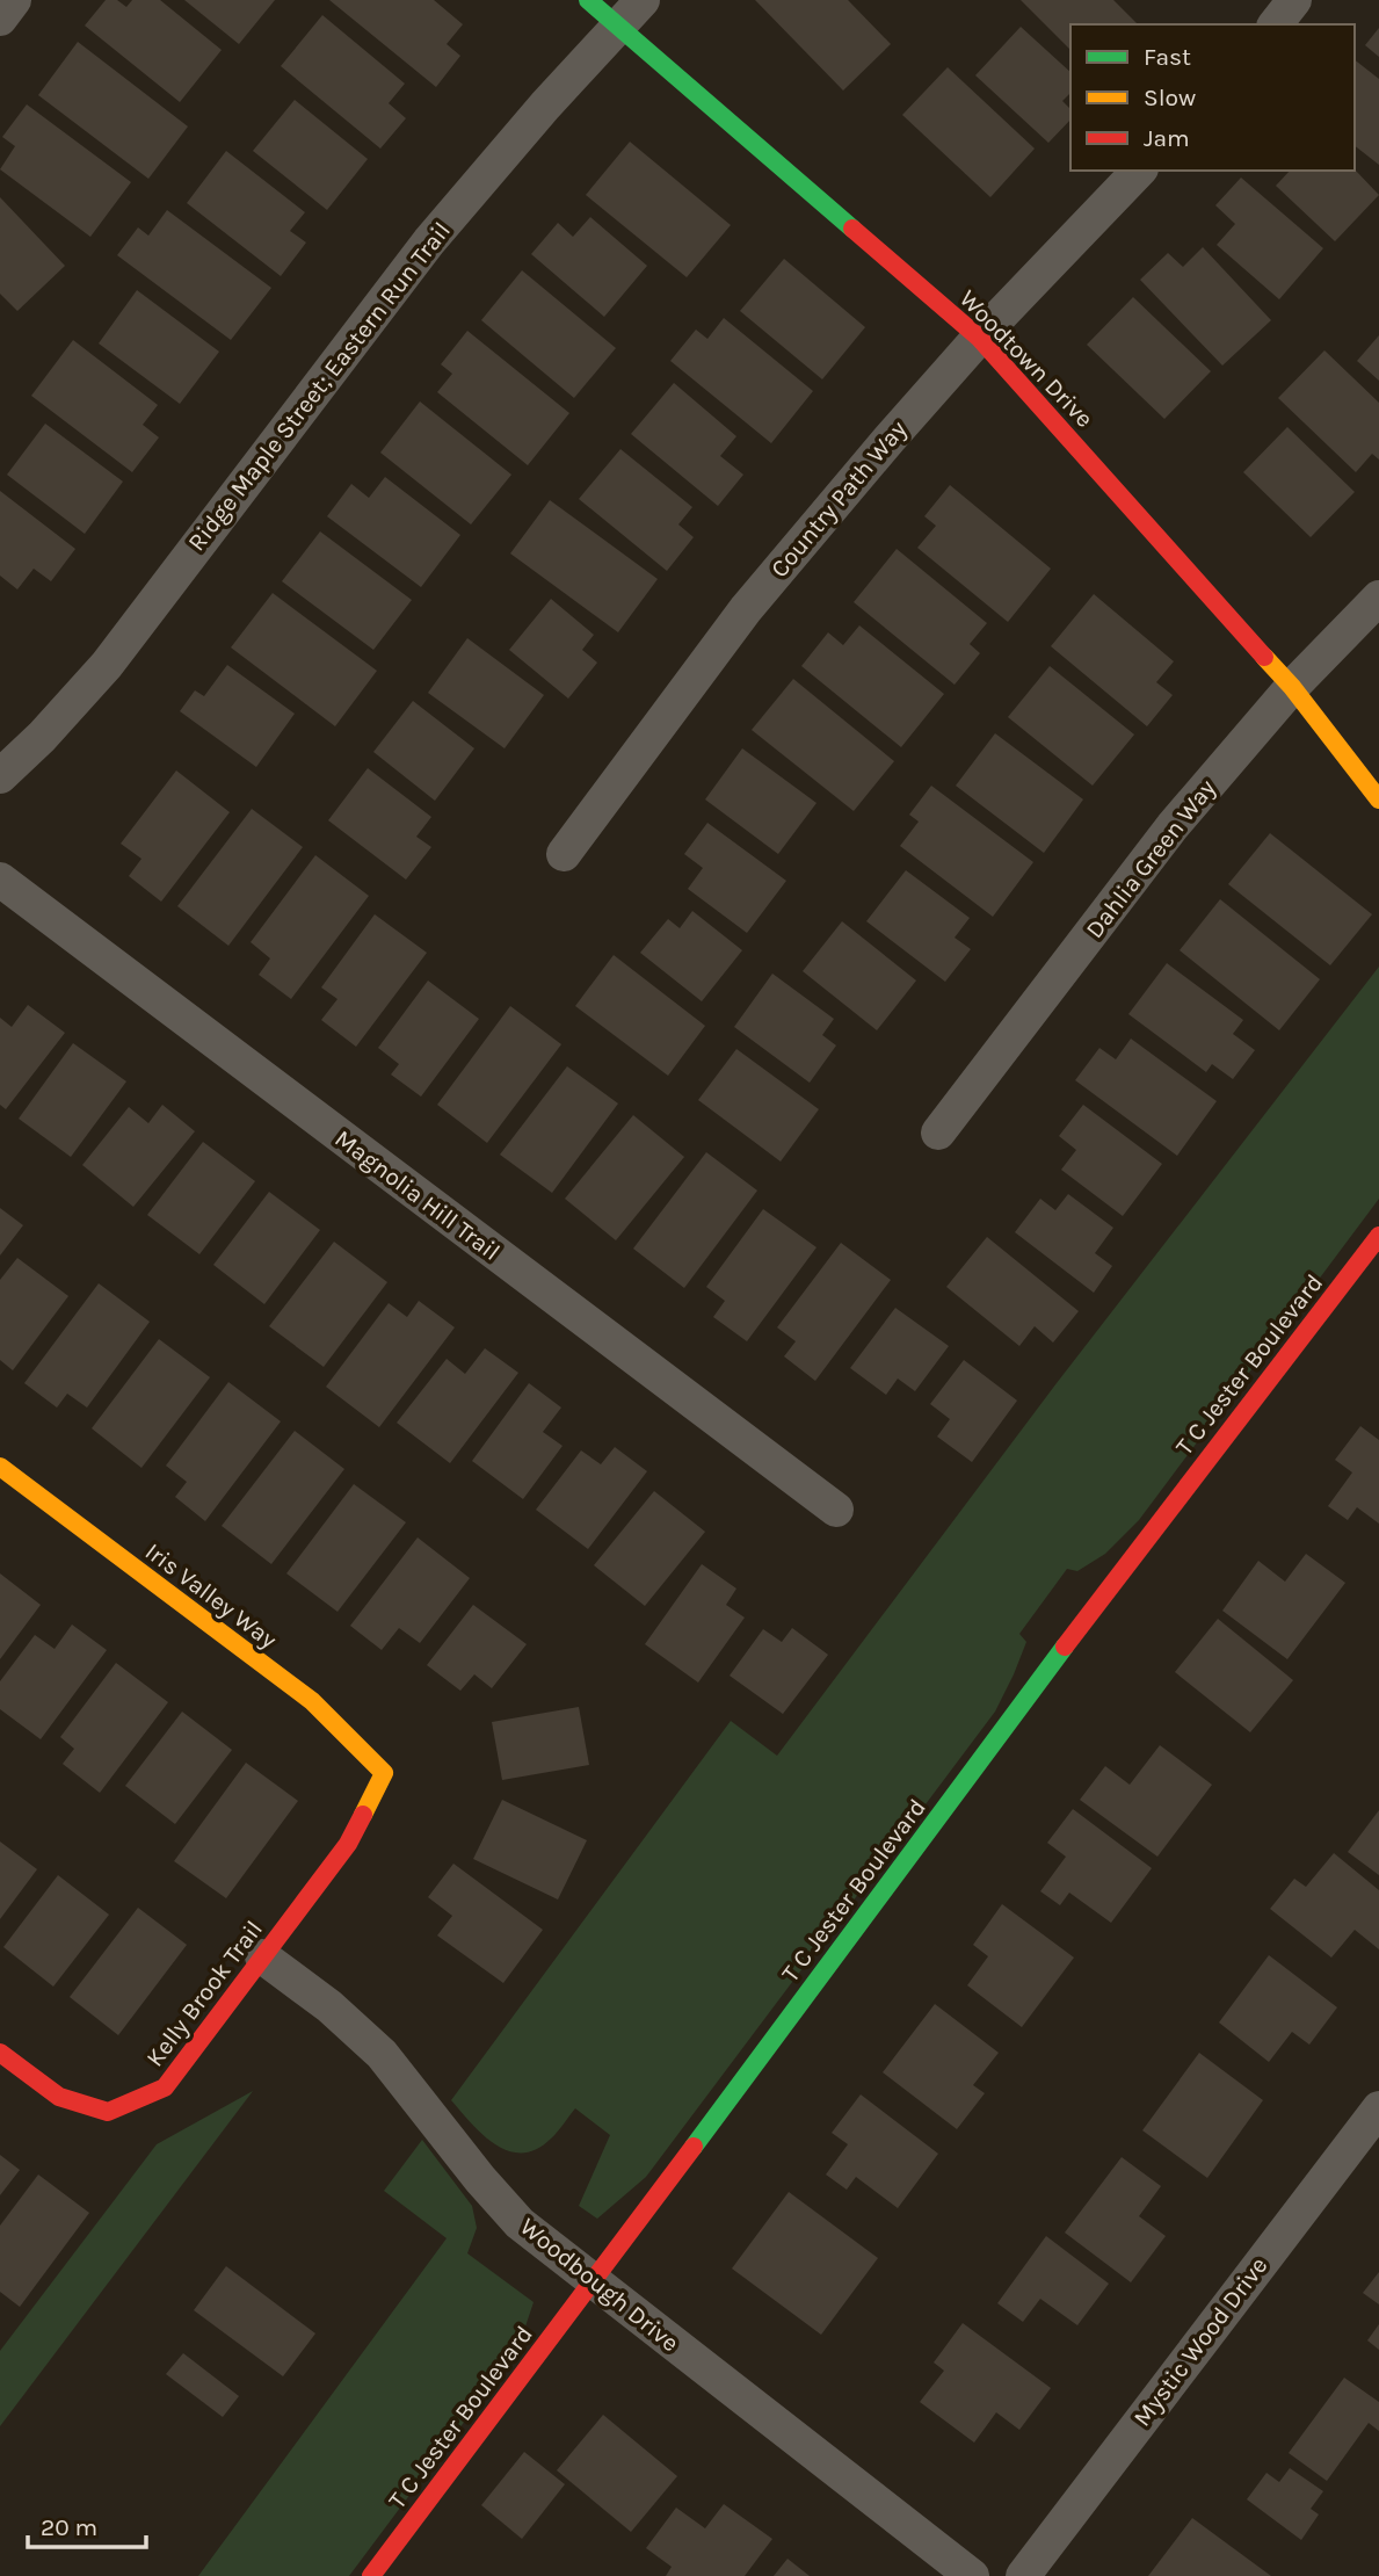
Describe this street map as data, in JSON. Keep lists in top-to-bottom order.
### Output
{
  "streets": {
    "street": [
      "Woodtown Drive",
      "Ridge Maple Street; Eastern Run Trail",
      "Country Path Way",
      "Dahlia Green Way",
      "Magnolia Hill Trail",
      "T C Jester Boulevard",
      "Iris Valley Way",
      "Kelly Brook Trail",
      "Woodbough Drive",
      "Mystic Wood Drive"
    ]
  },
  "crossings": [
    ["Woodtown Drive", "Ridge Maple Street; Eastern Run Trail"],
    ["Woodtown Drive", "Country Path Way"],
    ["Woodtown Drive", "Dahlia Green Way"],
    ["T C Jester Boulevard", "Woodbough Drive"],
    ["Iris Valley Way", "Kelly Brook Trail"],
    ["Kelly Brook Trail", "Woodbough Drive"]
  ],
  "legend": ["Fast", "Slow", "Jam"],
  "scale_bar": "20 m"
}
